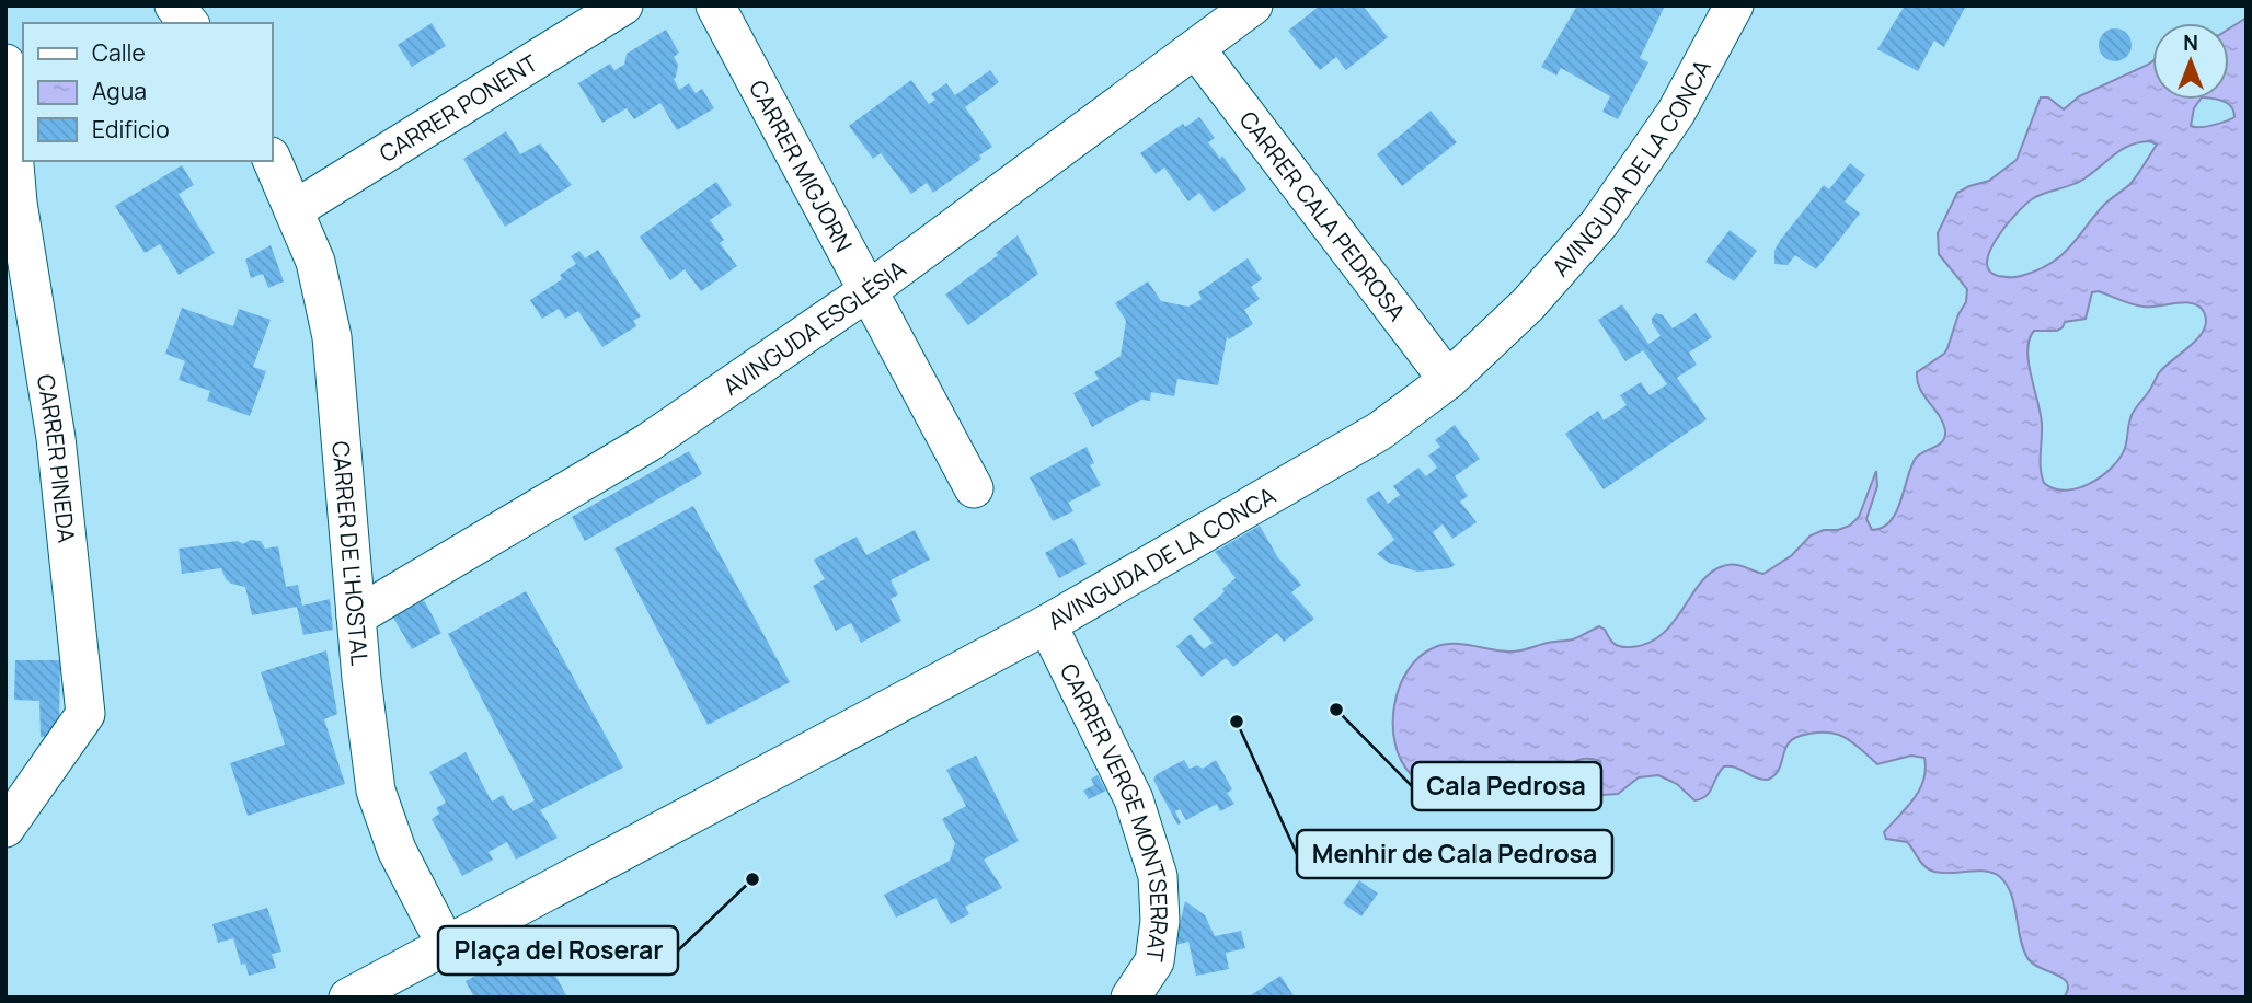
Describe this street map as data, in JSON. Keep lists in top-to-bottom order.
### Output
{
  "streets": {
    "street": [
      "CARRER PONENT",
      "AVINGUDA DE LA CONCA",
      "CARRER MIGJORN",
      "CARRER CALA PEDROSA",
      "AVINGUDA ESGLÉSIA",
      "CARRER PINEDA",
      "CARRER DE L'HOSTAL",
      "CARRER VERGE MONTSERRAT"
    ]
  },
  "crossings": [
    ["CARRER PONENT", "CARRER DE L'HOSTAL"],
    ["AVINGUDA DE LA CONCA", "CARRER CALA PEDROSA"],
    ["AVINGUDA DE LA CONCA", "CARRER DE L'HOSTAL"],
    ["AVINGUDA DE LA CONCA", "CARRER VERGE MONTSERRAT"],
    ["CARRER MIGJORN", "AVINGUDA ESGLÉSIA"],
    ["CARRER CALA PEDROSA", "AVINGUDA ESGLÉSIA"],
    ["AVINGUDA ESGLÉSIA", "CARRER DE L'HOSTAL"]
  ],
  "places": ["Cala Pedrosa", "Menhir de Cala Pedrosa", "Plaça del Roserar"],
  "legend": ["Calle", "Agua", "Edificio"],
  "north": "top"
}
